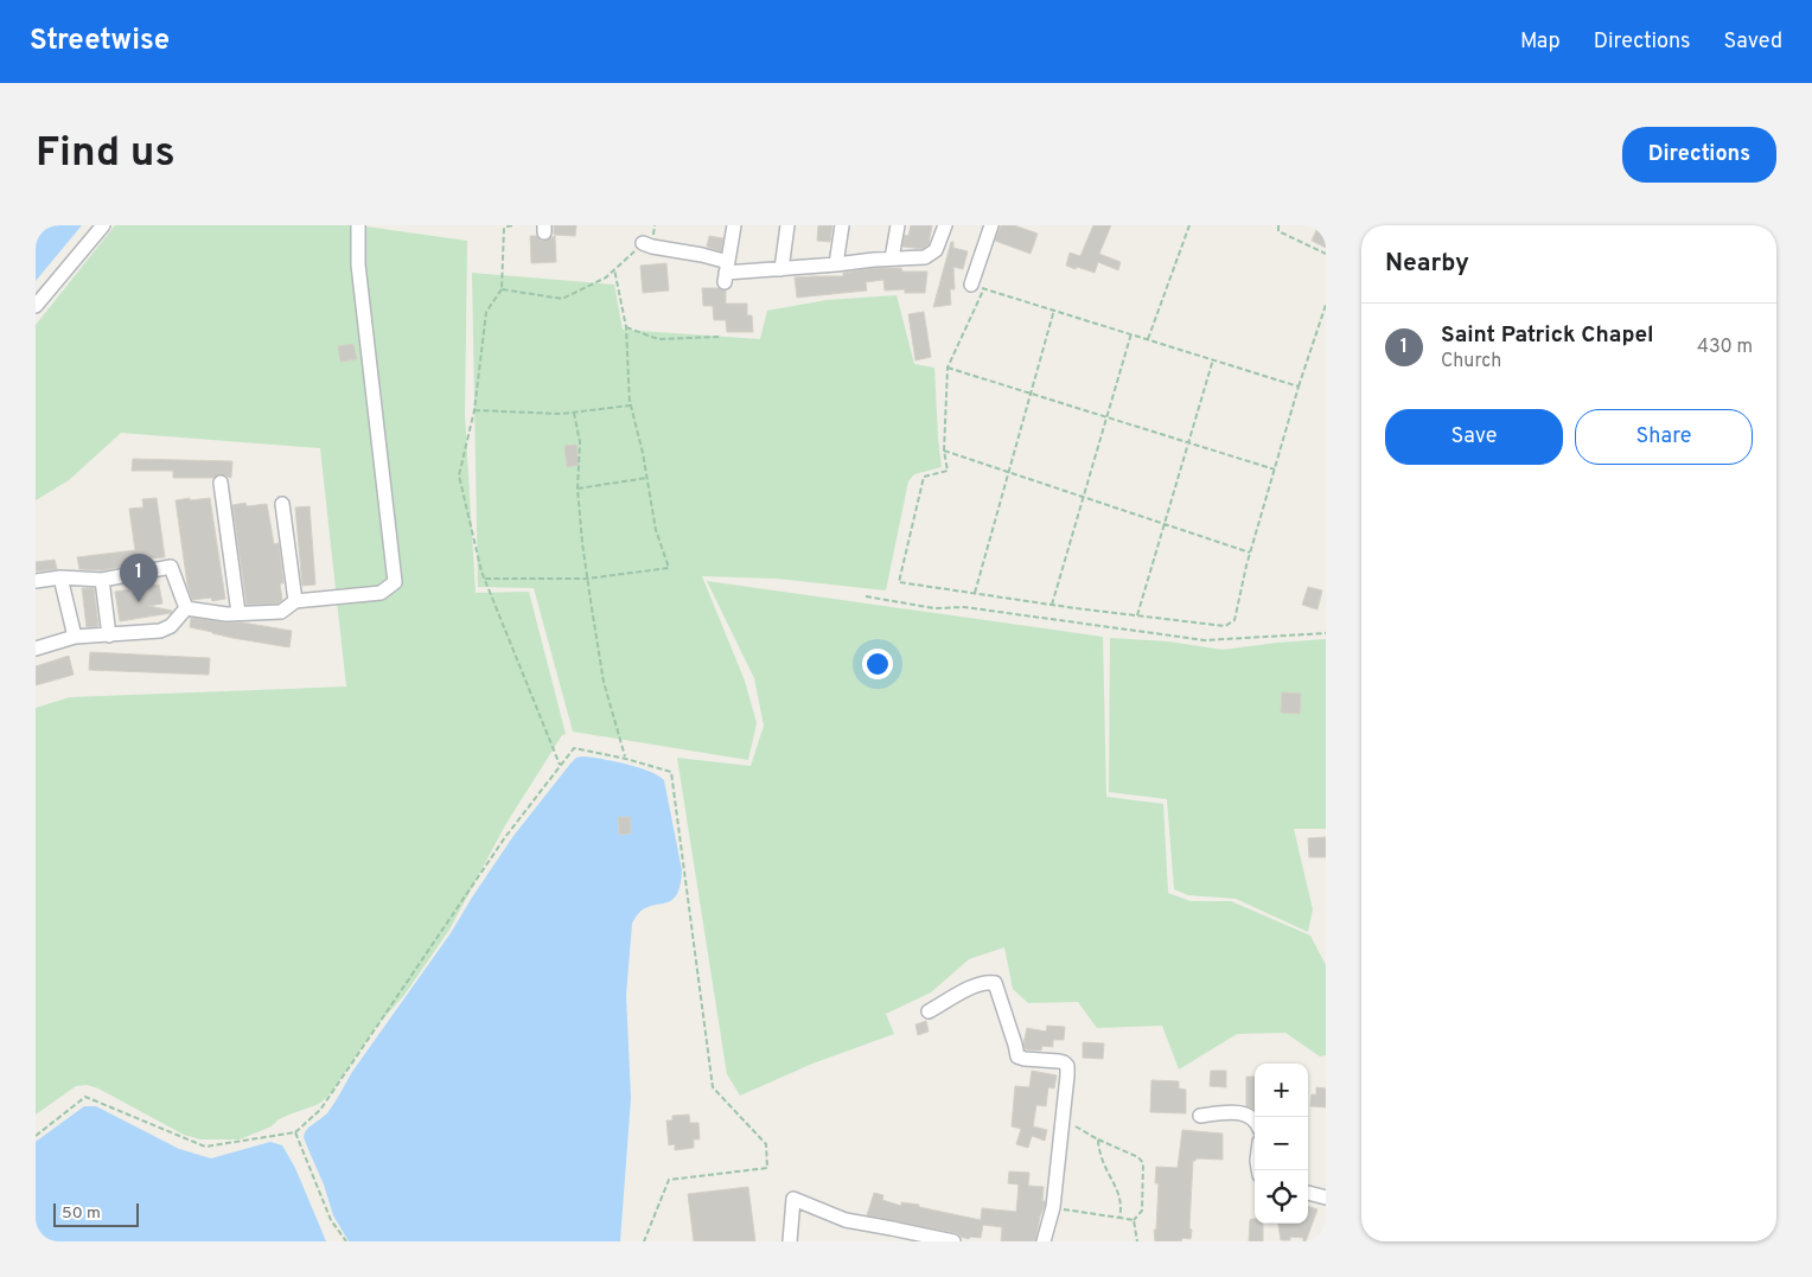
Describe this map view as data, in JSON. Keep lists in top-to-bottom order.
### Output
{
  "scale_bar": "50 m",
  "page": {
    "header": "Streetwise",
    "nav": ["Map", "Directions", "Saved"],
    "buttons": [
      "Directions",
      ["Save", "Share"]
    ],
    "title": "Find us",
    "heading": "Nearby",
    "list": [
      {
        "mark": "1",
        "name": "Saint Patrick Chapel",
        "note": "Church",
        "value": "430 m"
      }
    ],
    "pins": "1",
    "map_buttons": ["+", "−"],
    "scale": "50 m"
  }
}
